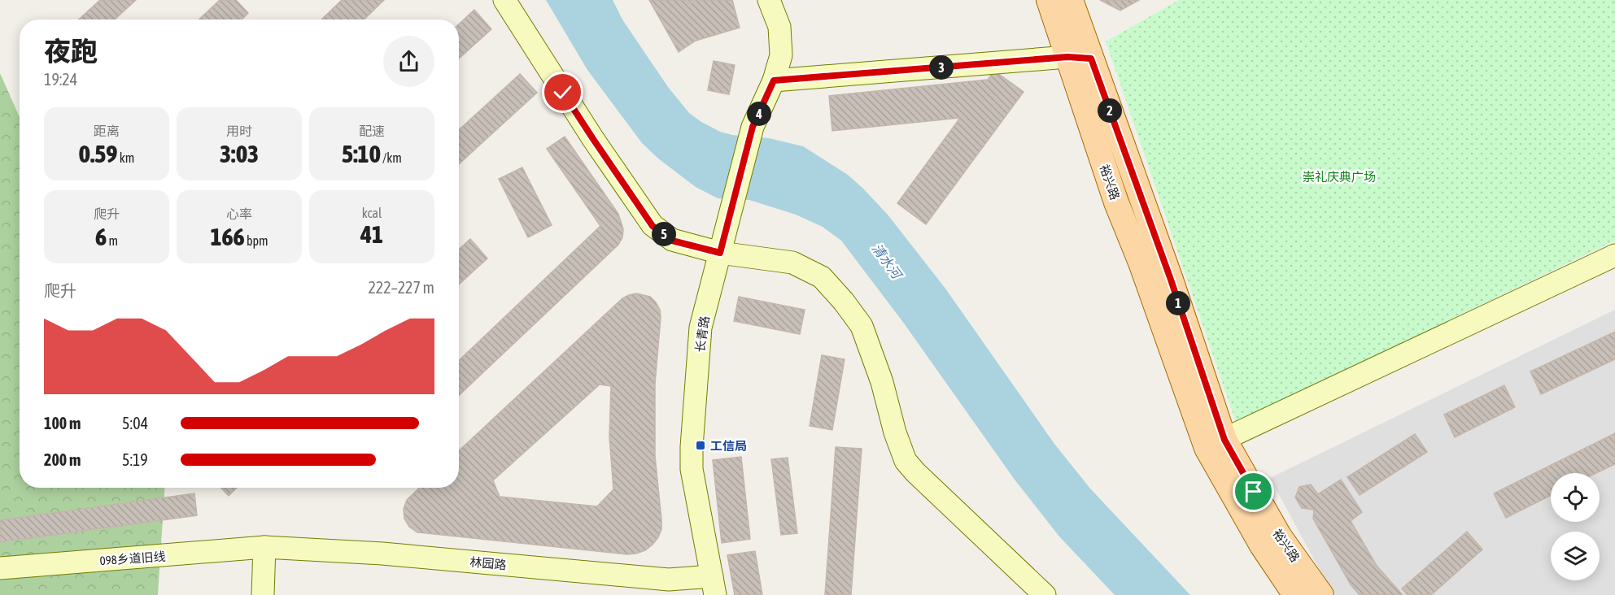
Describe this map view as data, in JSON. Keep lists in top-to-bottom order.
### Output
{
  "streets": {
    "main road": ["裕兴路"],
    "street": ["长青路", "098乡道旧线", "林园路"]
  },
  "crossings": [
    ["长青路", "林园路"],
    ["098乡道旧线", "林园路"]
  ],
  "water": ["清水河"],
  "parks": ["崇礼庆典广场"],
  "places": {
    "transit": ["工信局"]
  },
  "page": {
    "heading": ["夜跑", "19:24"],
    "pins": [
      "3",
      "2",
      "4",
      "5",
      "1"
    ],
    "stats": [
      ["距离", "0.59 km"],
      ["用时", "3:03"],
      ["配速", "5:10 /km"],
      ["爬升", "6 m"],
      ["心率", "166 bpm"],
      ["kcal", "41"]
    ],
    "chart": ["爬升", "222–227 m"],
    "list": [
      {
        "name": "100 m",
        "note": "5:04"
      },
      {
        "name": "200 m",
        "note": "5:19"
      }
    ]
  }
}
